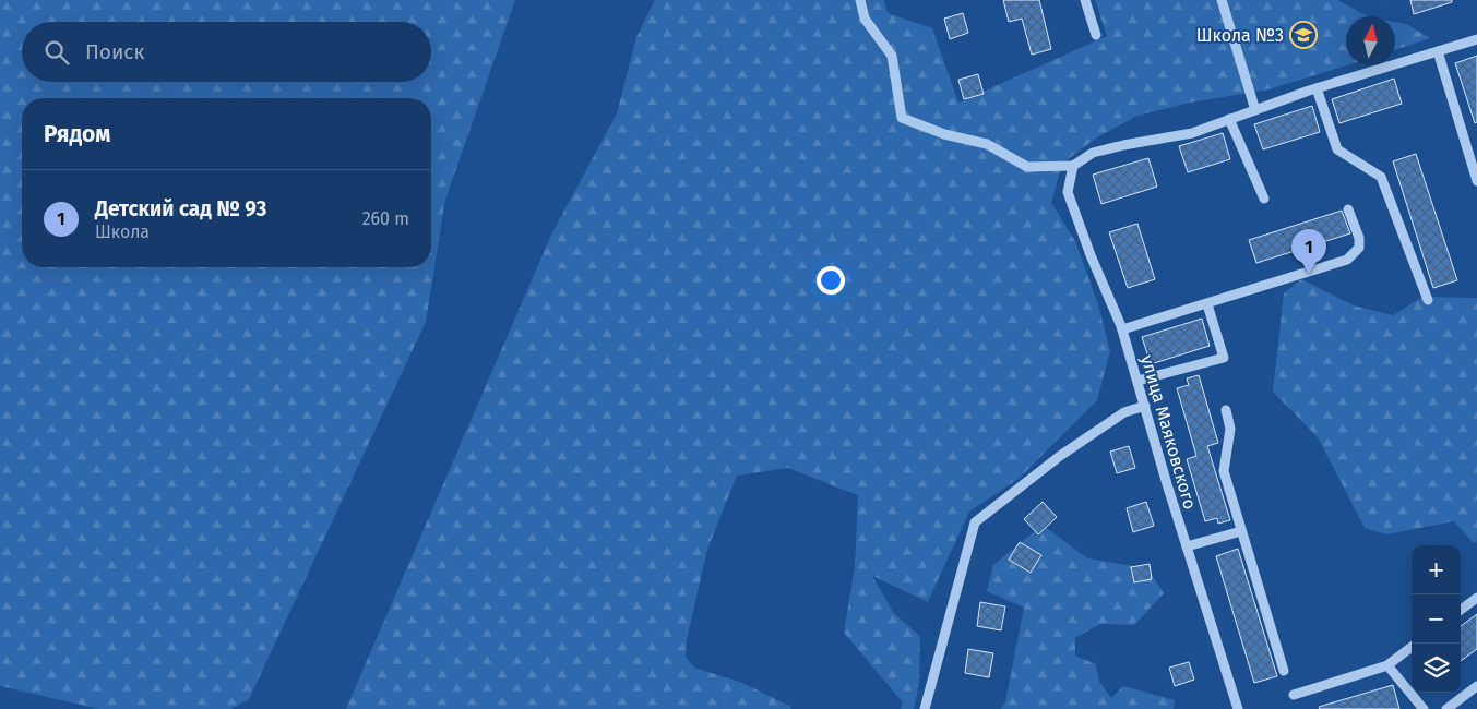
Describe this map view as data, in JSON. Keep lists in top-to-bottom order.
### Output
{
  "streets": {
    "street": ["улица Маяковского"]
  },
  "places": {
    "school or university": ["Школа №3"]
  },
  "north": "top",
  "page": {
    "search": "Поиск",
    "heading": "Рядом",
    "list": [
      {
        "mark": "1",
        "name": "Детский сад № 93",
        "note": "Школа",
        "value": "260 m"
      }
    ],
    "pins": "1",
    "map_buttons": ["+", "−"]
  }
}
